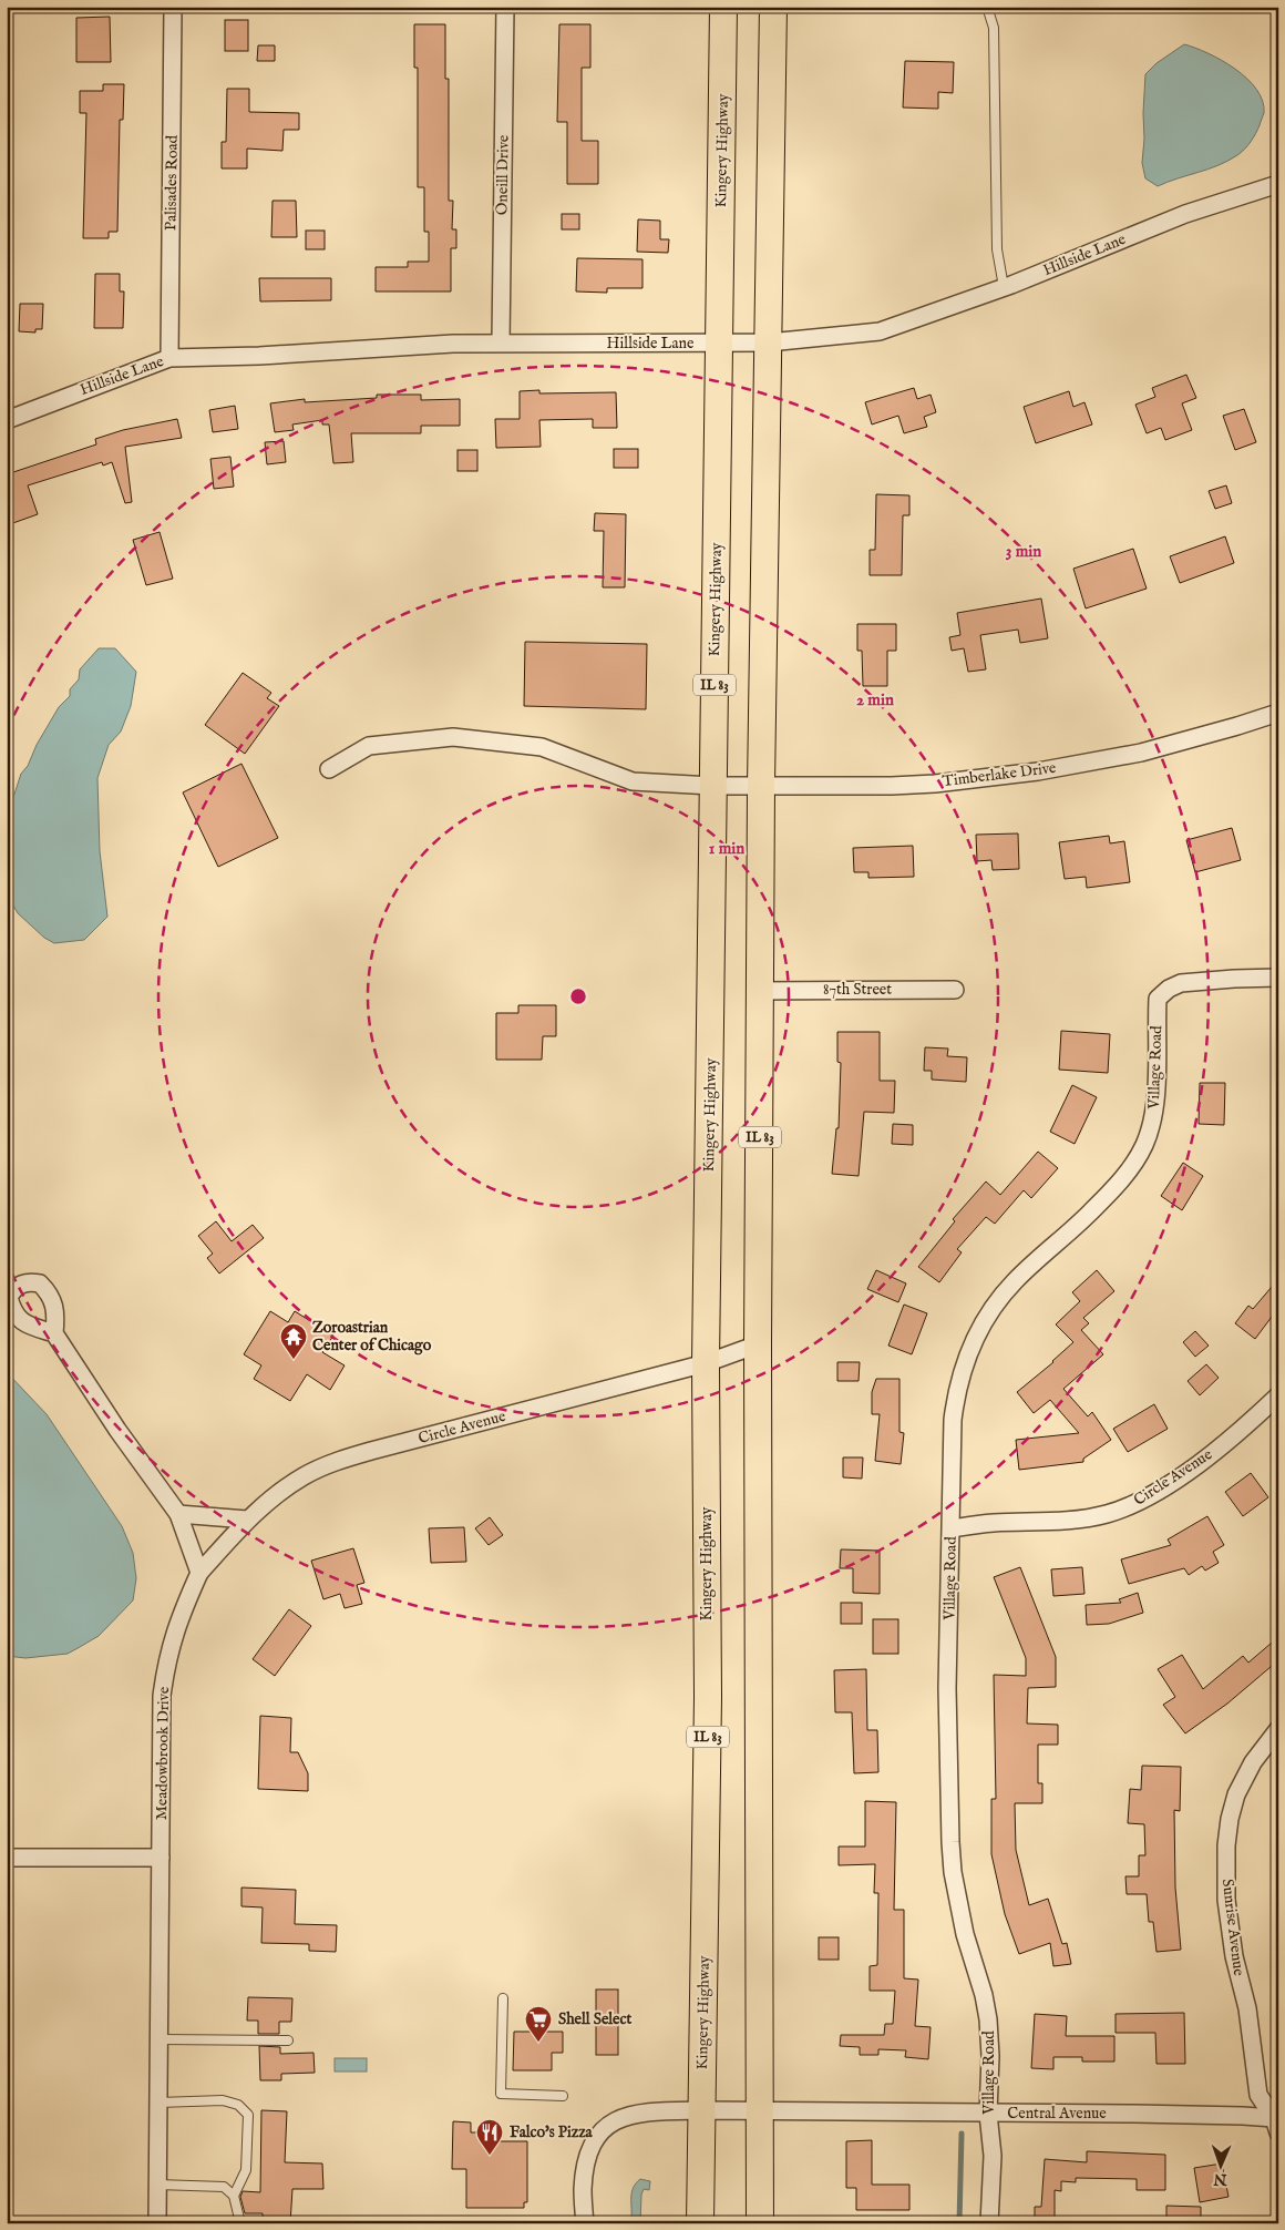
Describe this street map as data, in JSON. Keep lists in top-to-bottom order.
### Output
{
  "streets": {
    "main road": ["Kingery Highway", "IL 83"],
    "street": [
      "Oneill Drive",
      "Palisades Road",
      "Hillside Lane",
      "Timberlake Drive",
      "87th Street",
      "Village Road",
      "Circle Avenue",
      "Meadowbrook Drive",
      "Sunrise Avenue",
      "Central Avenue"
    ]
  },
  "crossings": [
    ["Kingery Highway", "Hillside Lane"],
    ["Kingery Highway", "Timberlake Drive"],
    ["Kingery Highway", "Circle Avenue"],
    ["Kingery Highway", "Central Avenue"],
    ["Oneill Drive", "Hillside Lane"],
    ["Palisades Road", "Hillside Lane"],
    ["Hillside Lane", "IL 83"],
    ["IL 83", "Timberlake Drive"],
    ["IL 83", "87th Street"],
    ["IL 83", "Circle Avenue"],
    ["IL 83", "Central Avenue"],
    ["Village Road", "Circle Avenue"],
    ["Village Road", "Central Avenue"],
    ["Circle Avenue", "Meadowbrook Drive"],
    ["Sunrise Avenue", "Central Avenue"]
  ],
  "places": {
    "temple": ["Zoroastrian Center of Chicago"],
    "supermarket": ["Shell Select"],
    "restaurant": ["Falco's Pizza"]
  },
  "north": "bottom",
  "rings": ["3 min", "2 min", "1 min"]
}
